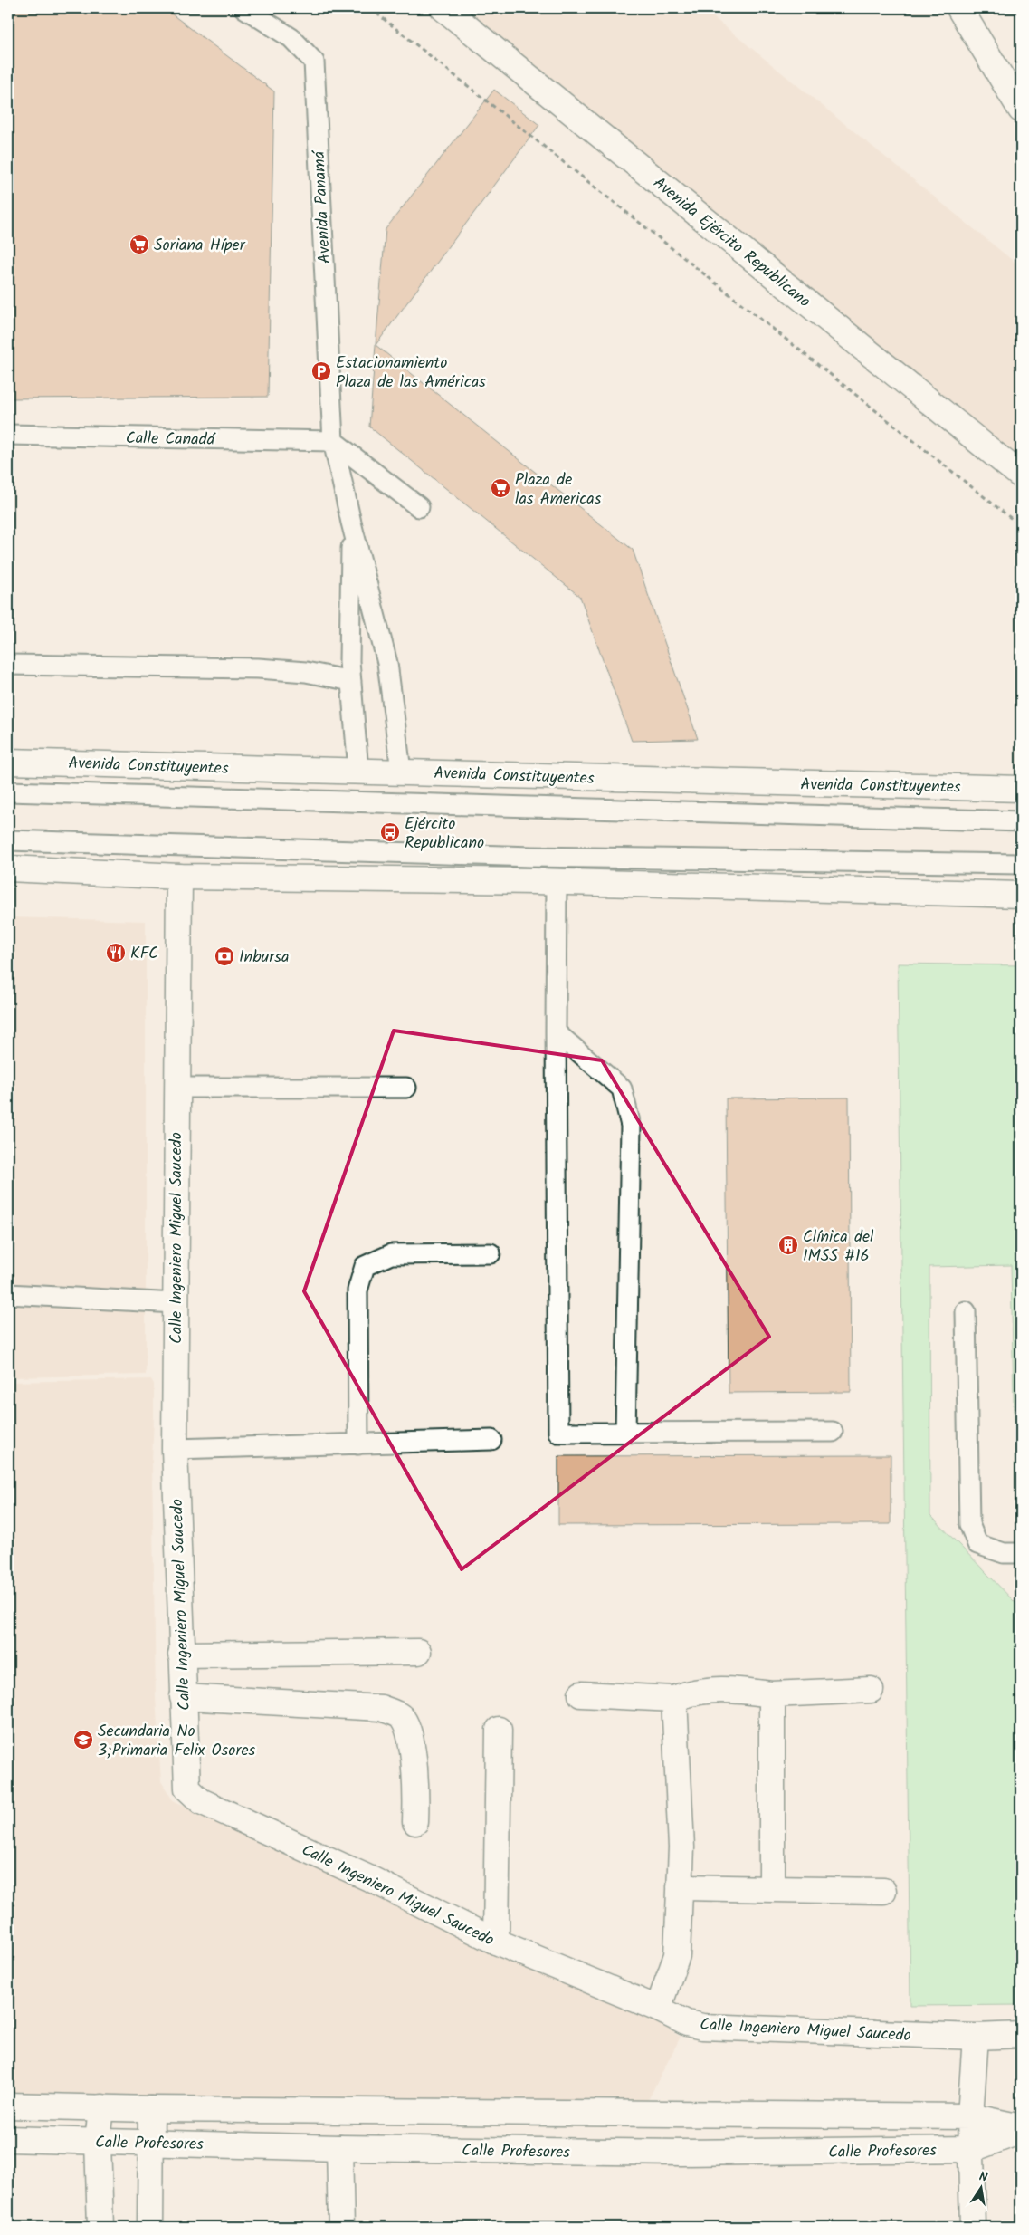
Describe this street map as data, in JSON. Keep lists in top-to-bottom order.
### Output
{
  "streets": {
    "street": [
      "Avenida Ejército Republicano",
      "Avenida Constituyentes",
      "Calle Ingeniero Miguel Saucedo",
      "Calle Profesores"
    ],
    "lane": ["Avenida Panamá", "Calle Canadá"]
  },
  "crossings": [
    ["Avenida Panamá", "Calle Canadá"]
  ],
  "places": {
    "supermarket": ["Soriana Híper", "Plaza de las Americas"],
    "parking": ["Estacionamiento Plaza de las Américas"],
    "bus stop": ["Ejército Republicano"],
    "restaurant": ["KFC"],
    "bank": ["Inbursa"],
    "building": ["Clínica del IMSS #16"],
    "school or university": ["Secundaria No 3;Primaria Felix Osores"]
  },
  "north": "top"
}
